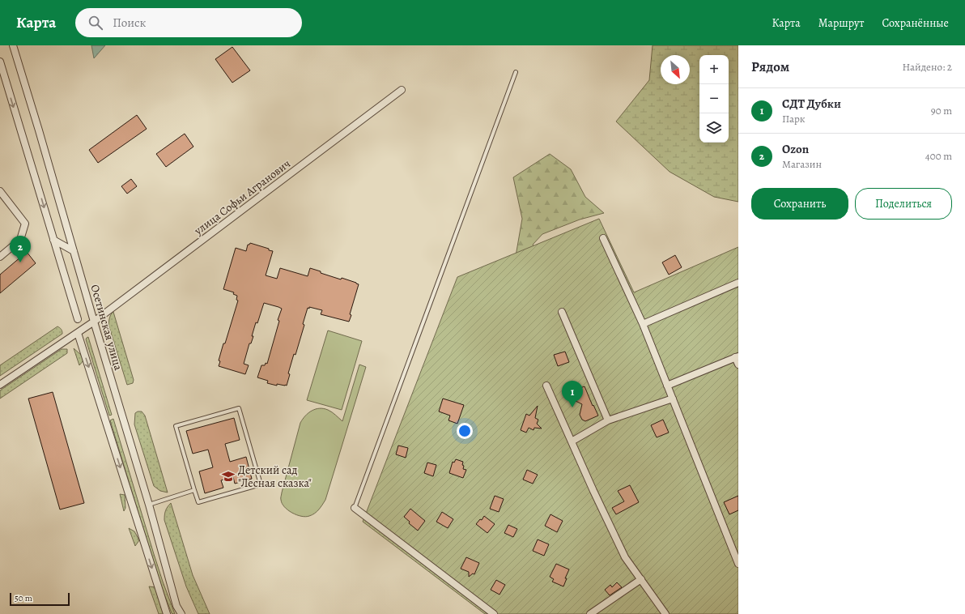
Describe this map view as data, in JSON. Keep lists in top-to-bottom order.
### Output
{
  "streets": {
    "street": ["улица Софьи Агранович", "Осетинская улица"]
  },
  "crossings": [
    ["улица Софьи Агранович", "Осетинская улица"]
  ],
  "places": {
    "school or university": ["Детский сад \"Лесная сказка\""]
  },
  "scale_bar": "50 m",
  "north": "bottom right",
  "page": {
    "header": "Карта",
    "search": "Поиск",
    "nav": ["Карта", "Маршрут", "Сохранённые"],
    "heading": ["Рядом", "Найдено: 2"],
    "map_buttons": ["+", "−"],
    "list": [
      {
        "mark": "1",
        "name": "СДТ Дубки",
        "note": "Парк",
        "value": "90 m"
      },
      {
        "mark": "2",
        "name": "Ozon",
        "note": "Магазин",
        "value": "400 m"
      }
    ],
    "buttons": ["Сохранить", "Поделиться"],
    "pins": ["2", "1"],
    "scale": "50 m"
  }
}
